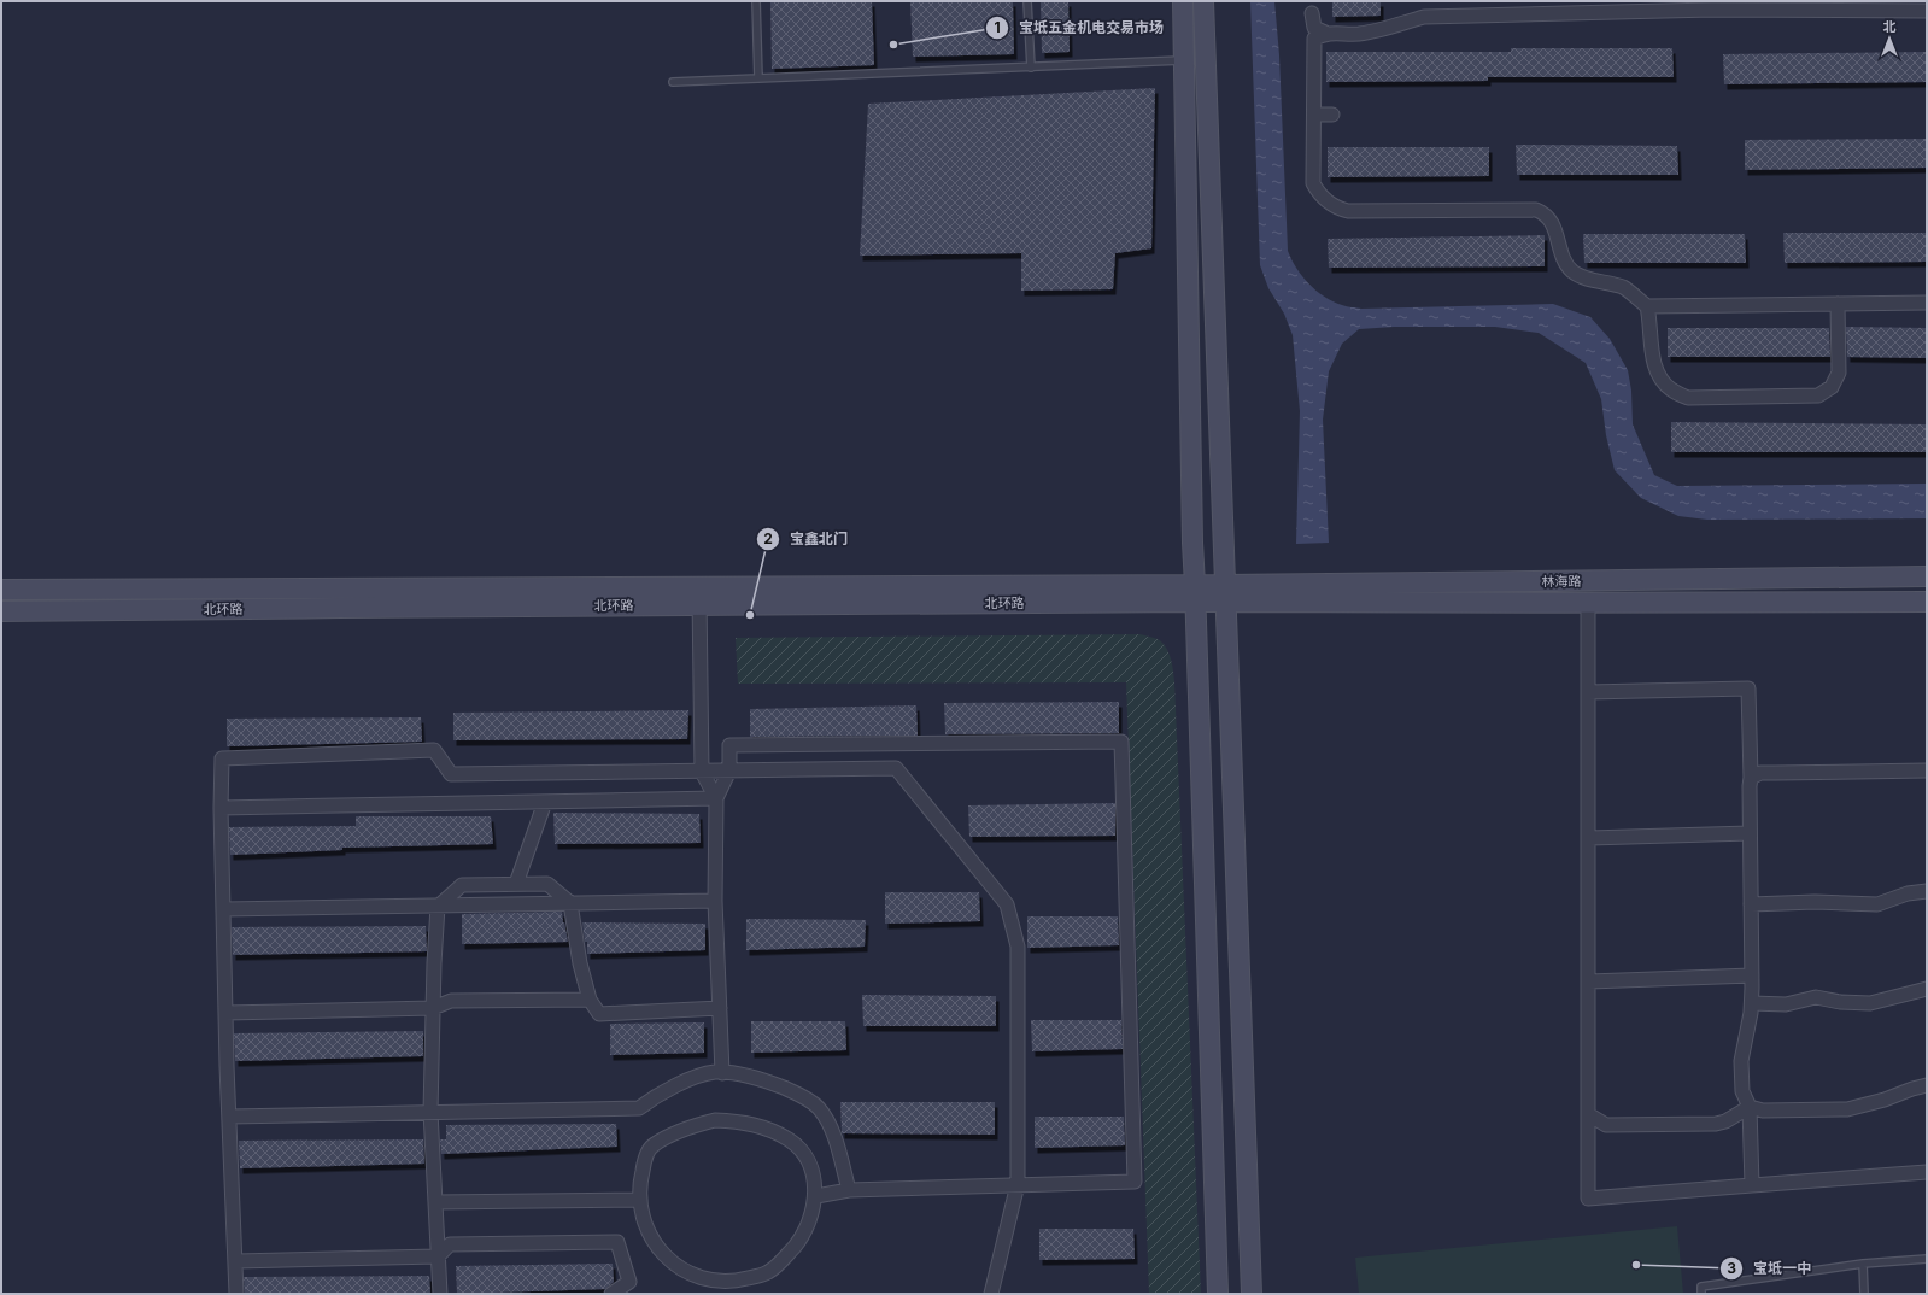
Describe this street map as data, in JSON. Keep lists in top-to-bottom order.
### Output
{
  "streets": {
    "main road": ["林海路", "北环路"]
  },
  "crossings": [
    ["林海路", "北环路"]
  ],
  "places": ["宝坻五金机电交易市场", "宝鑫北门", "宝坻一中"],
  "north": "top"
}
